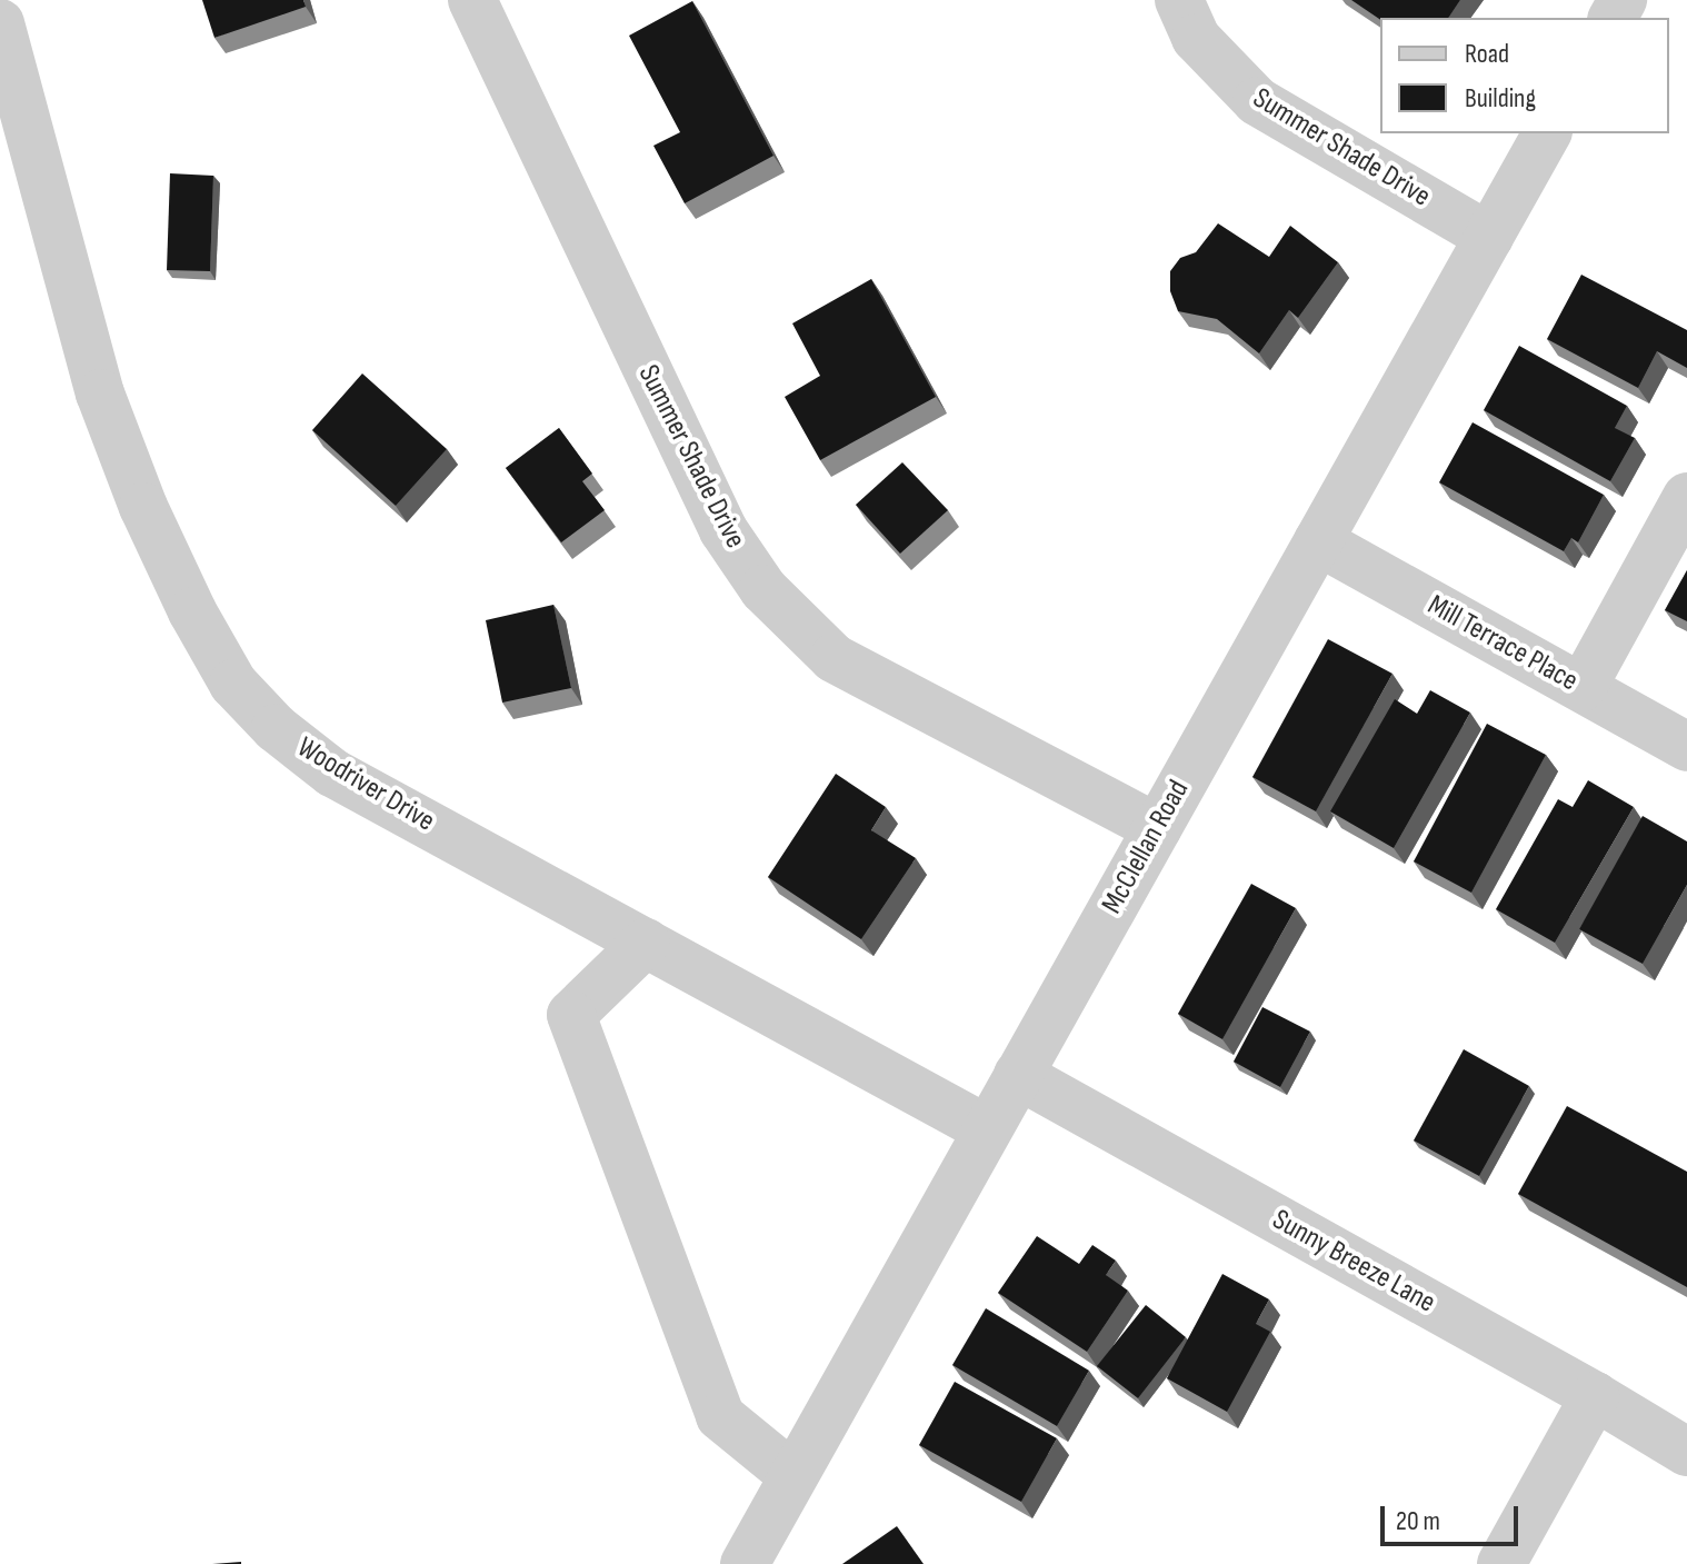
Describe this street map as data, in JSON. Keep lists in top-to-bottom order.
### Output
{
  "streets": {
    "street": [
      "Summer Shade Drive",
      "Mill Terrace Place",
      "Woodriver Drive",
      "McClellan Road",
      "Sunny Breeze Lane"
    ]
  },
  "crossings": [
    ["Summer Shade Drive", "McClellan Road"],
    ["Mill Terrace Place", "McClellan Road"],
    ["Woodriver Drive", "McClellan Road"],
    ["McClellan Road", "Sunny Breeze Lane"]
  ],
  "legend": ["Road", "Building"],
  "scale_bar": "20 m"
}
